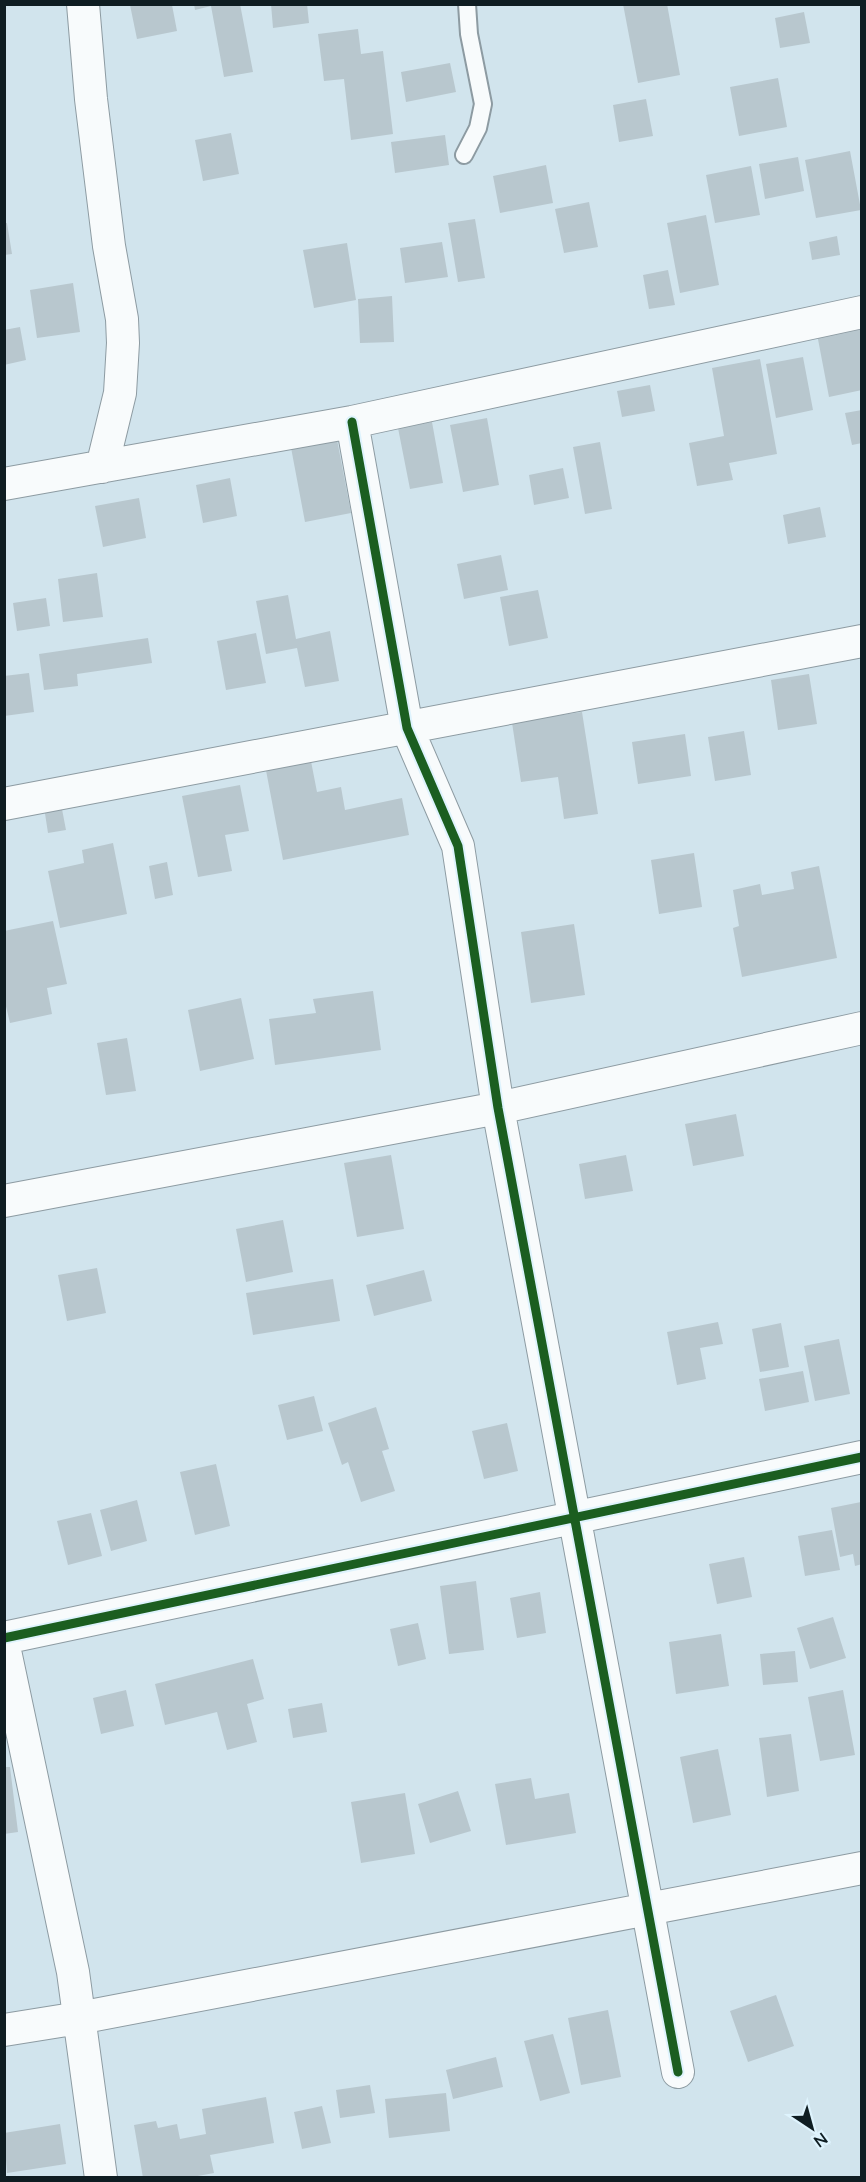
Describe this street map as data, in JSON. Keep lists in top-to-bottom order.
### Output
{
  "north": "bottom right"
}
